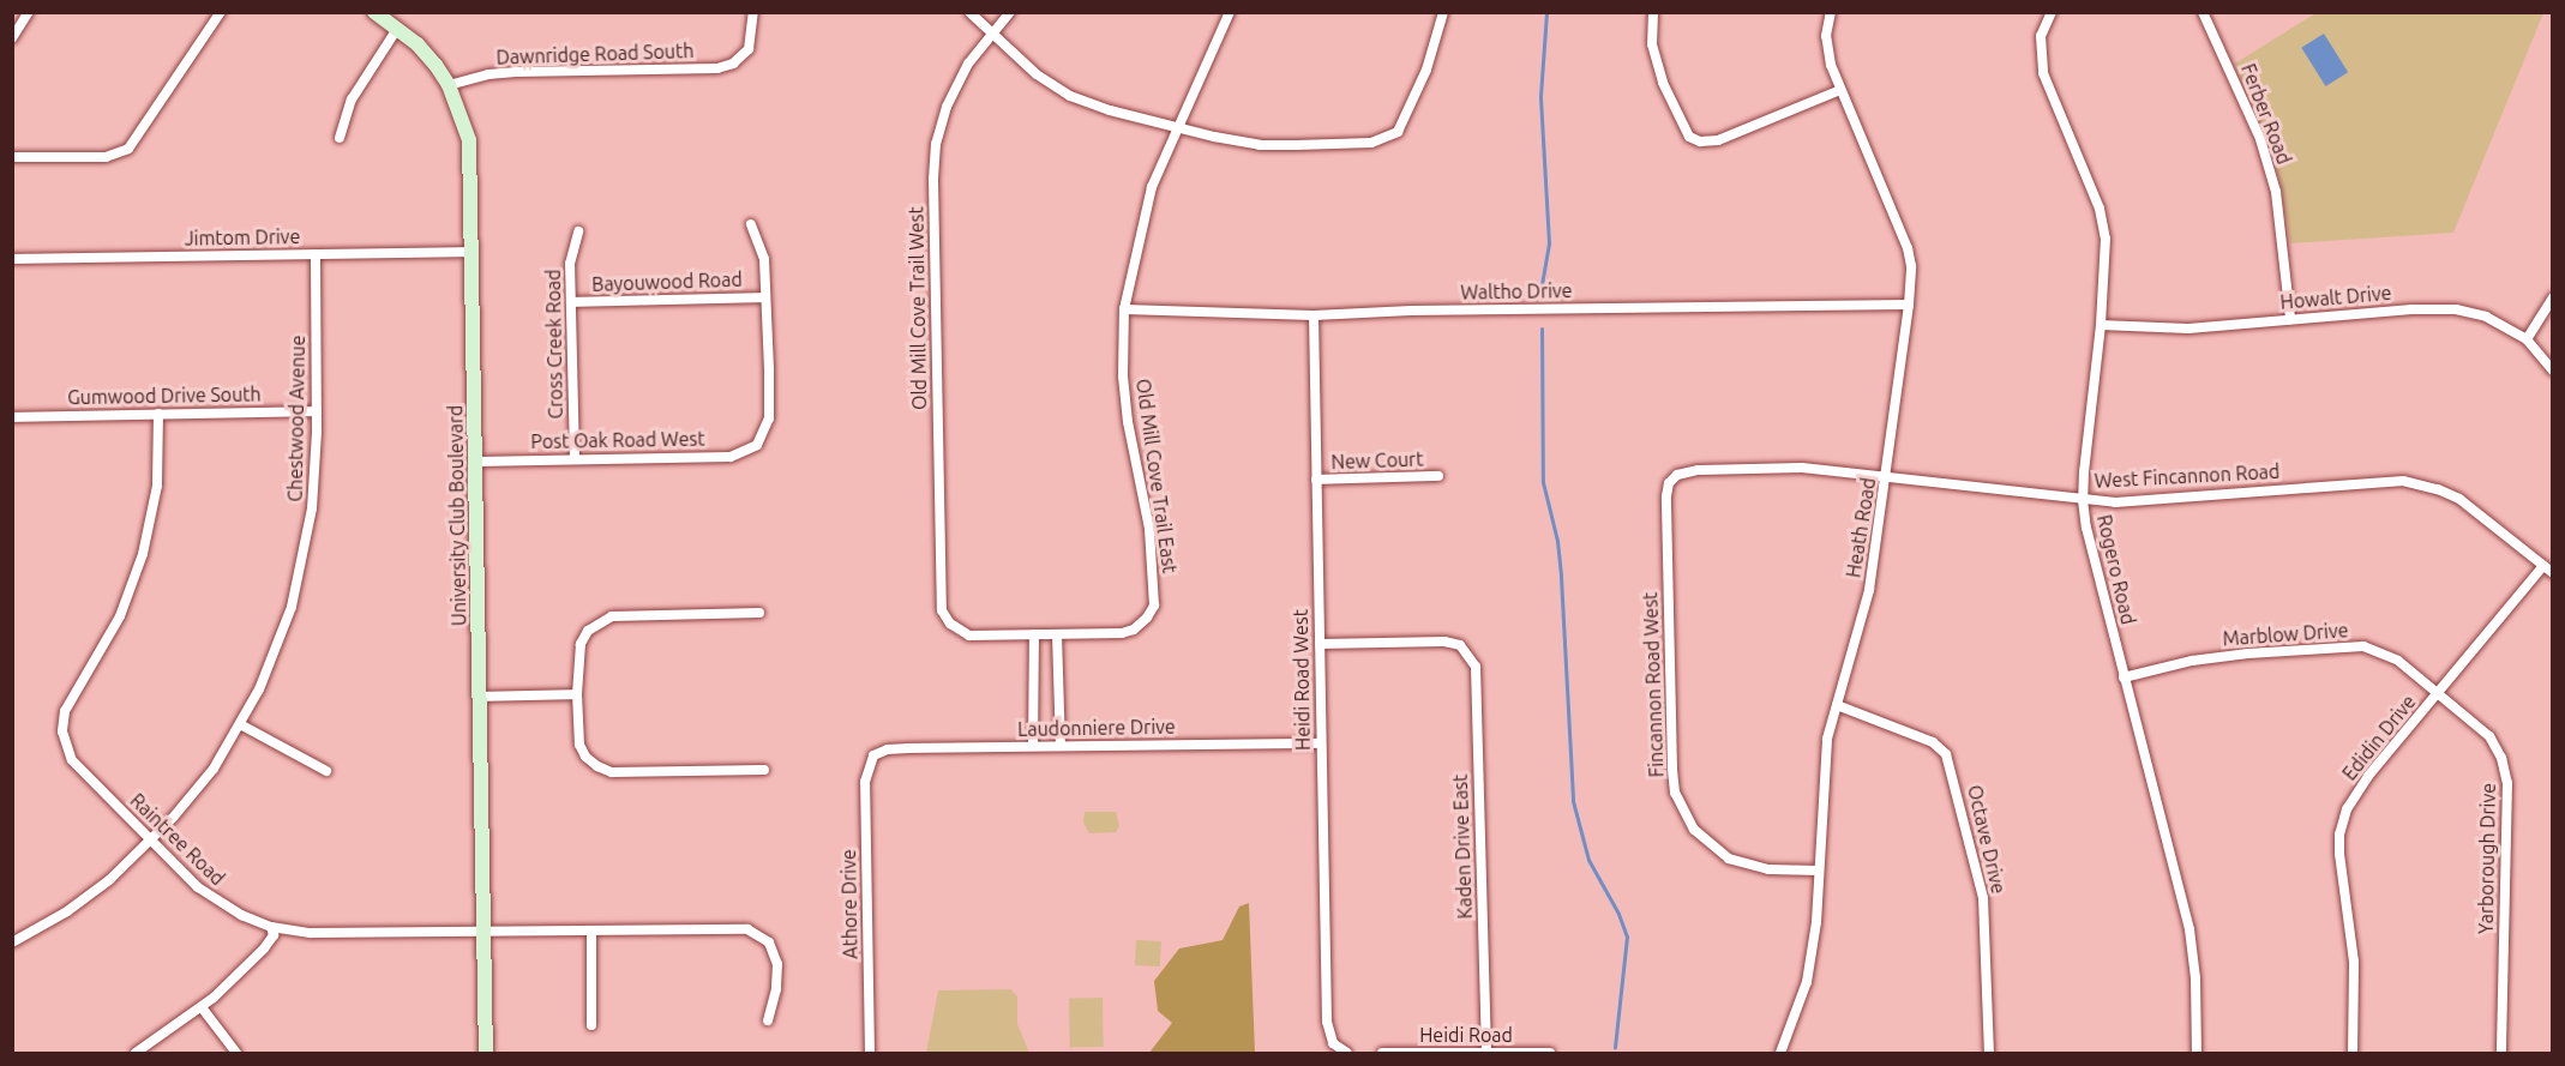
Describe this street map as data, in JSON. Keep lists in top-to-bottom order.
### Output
{
  "streets": {
    "street": [
      "Dawnridge Road South",
      "Ferber Road",
      "Jimtom Drive",
      "Bayouwood Road",
      "Waltho Drive",
      "Howalt Drive",
      "Old Mill Cove Trail West",
      "Cross Creek Road",
      "Gumwood Drive South",
      "Chestwood Avenue",
      "Post Oak Road West",
      "New Court",
      "Old Mill Cove Trail East",
      "West Fincannon Road",
      "University Club Boulevard",
      "Heath Road",
      "Rogero Road",
      "Marblow Drive",
      "Heidi Road West",
      "Fincannon Road West",
      "Laudonniere Drive",
      "Edidin Drive",
      "Raintree Road",
      "Octave Drive",
      "Kaden Drive East",
      "Yarborough Drive",
      "Athore Drive",
      "Heidi Road"
    ]
  },
  "crossings": [
    ["Dawnridge Road South", "University Club Boulevard"],
    ["Ferber Road", "Howalt Drive"],
    ["Jimtom Drive", "Chestwood Avenue"],
    ["Jimtom Drive", "University Club Boulevard"],
    ["Bayouwood Road", "Cross Creek Road"],
    ["Bayouwood Road", "Post Oak Road West"],
    ["Waltho Drive", "Old Mill Cove Trail East"],
    ["Waltho Drive", "Heath Road"],
    ["Waltho Drive", "Heidi Road West"],
    ["Howalt Drive", "Rogero Road"],
    ["Cross Creek Road", "Post Oak Road West"],
    ["Gumwood Drive South", "Chestwood Avenue"],
    ["Gumwood Drive South", "Raintree Road"],
    ["Chestwood Avenue", "Raintree Road"],
    ["Post Oak Road West", "University Club Boulevard"],
    ["New Court", "Heidi Road West"],
    ["West Fincannon Road", "Heath Road"],
    ["West Fincannon Road", "Rogero Road"],
    ["West Fincannon Road", "Fincannon Road West"],
    ["West Fincannon Road", "Edidin Drive"],
    ["University Club Boulevard", "Raintree Road"],
    ["Heath Road", "Fincannon Road West"],
    ["Heath Road", "Octave Drive"],
    ["Rogero Road", "Marblow Drive"],
    ["Marblow Drive", "Edidin Drive"],
    ["Marblow Drive", "Yarborough Drive"],
    ["Heidi Road West", "Laudonniere Drive"],
    ["Heidi Road West", "Kaden Drive East"],
    ["Laudonniere Drive", "Athore Drive"],
    ["Edidin Drive", "Yarborough Drive"],
    ["Kaden Drive East", "Heidi Road"]
  ]
}
